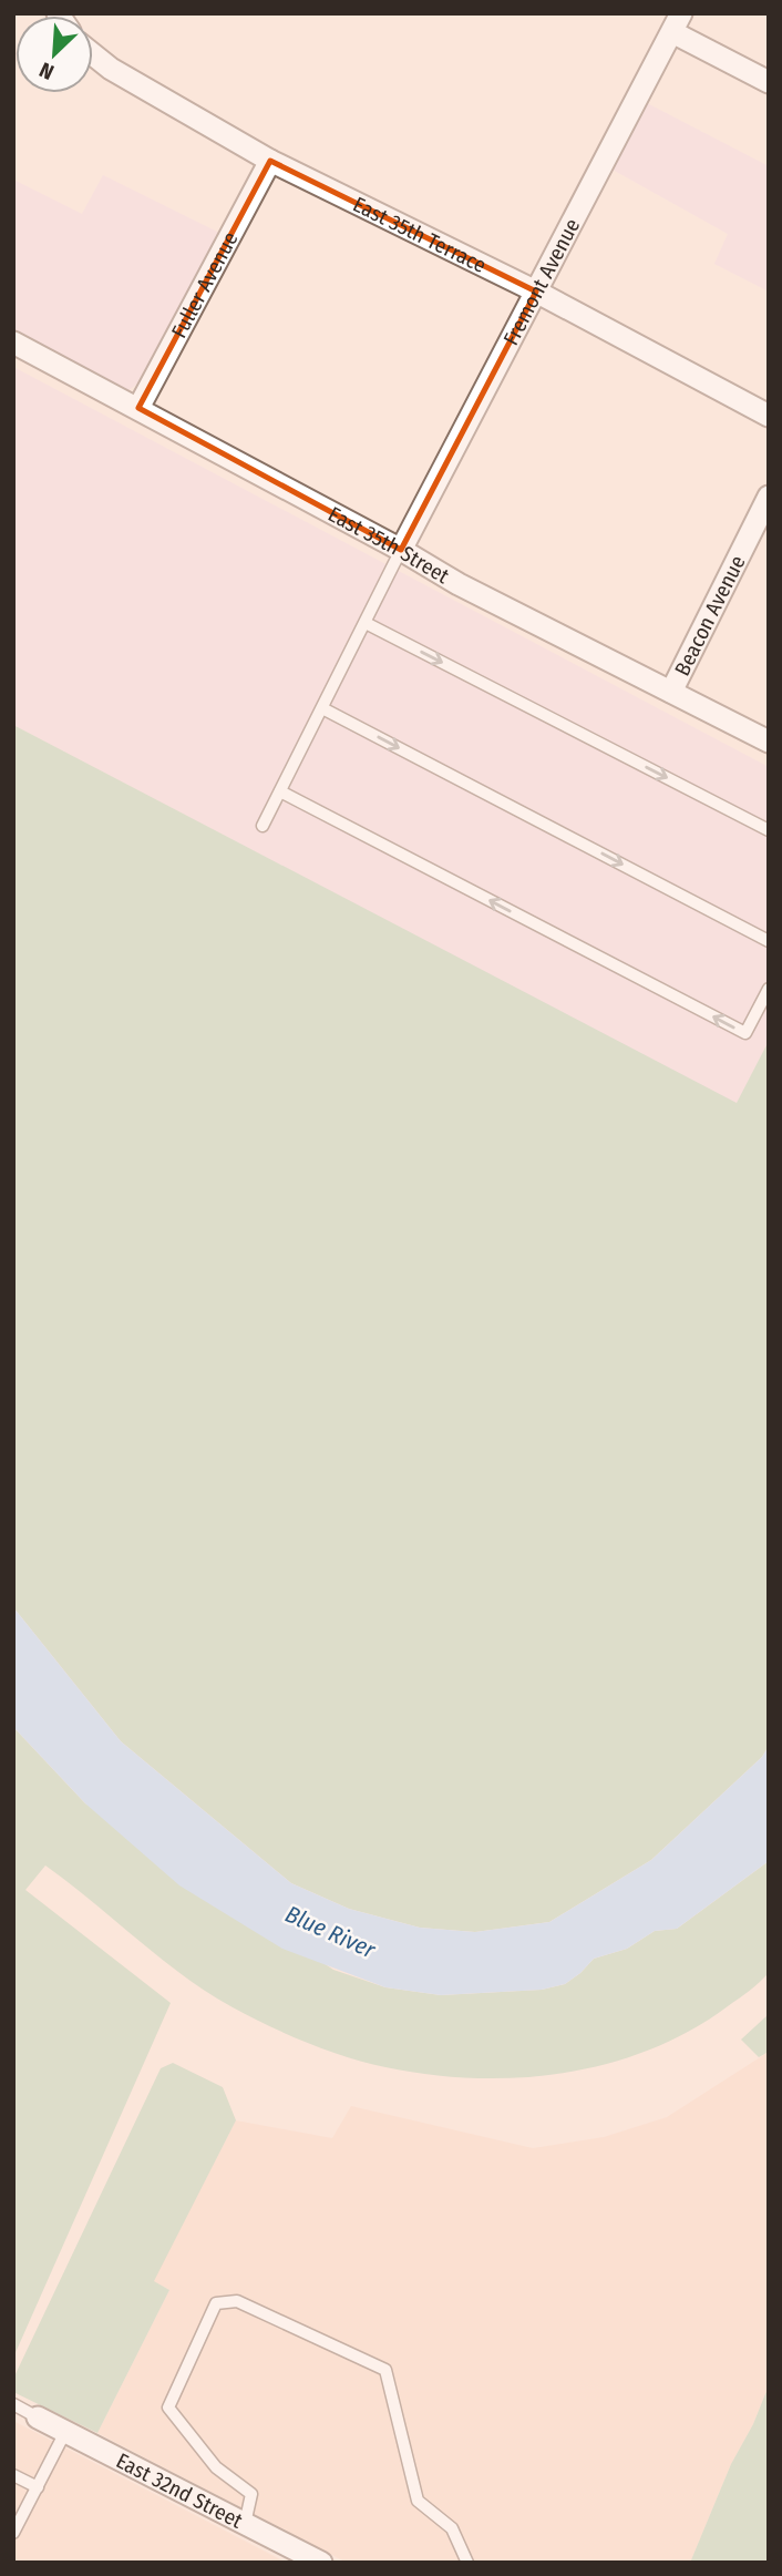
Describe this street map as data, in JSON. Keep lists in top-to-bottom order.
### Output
{
  "streets": {
    "street": [
      "East 35th Terrace",
      "Fremont Avenue",
      "Fuller Avenue",
      "East 35th Street",
      "Beacon Avenue",
      "East 32nd Street"
    ]
  },
  "crossings": [
    ["East 35th Terrace", "Fremont Avenue"],
    ["East 35th Terrace", "Fuller Avenue"],
    ["Fremont Avenue", "East 35th Street"],
    ["Fuller Avenue", "East 35th Street"],
    ["East 35th Street", "Beacon Avenue"]
  ],
  "water": ["Blue River"],
  "north": "bottom left"
}
